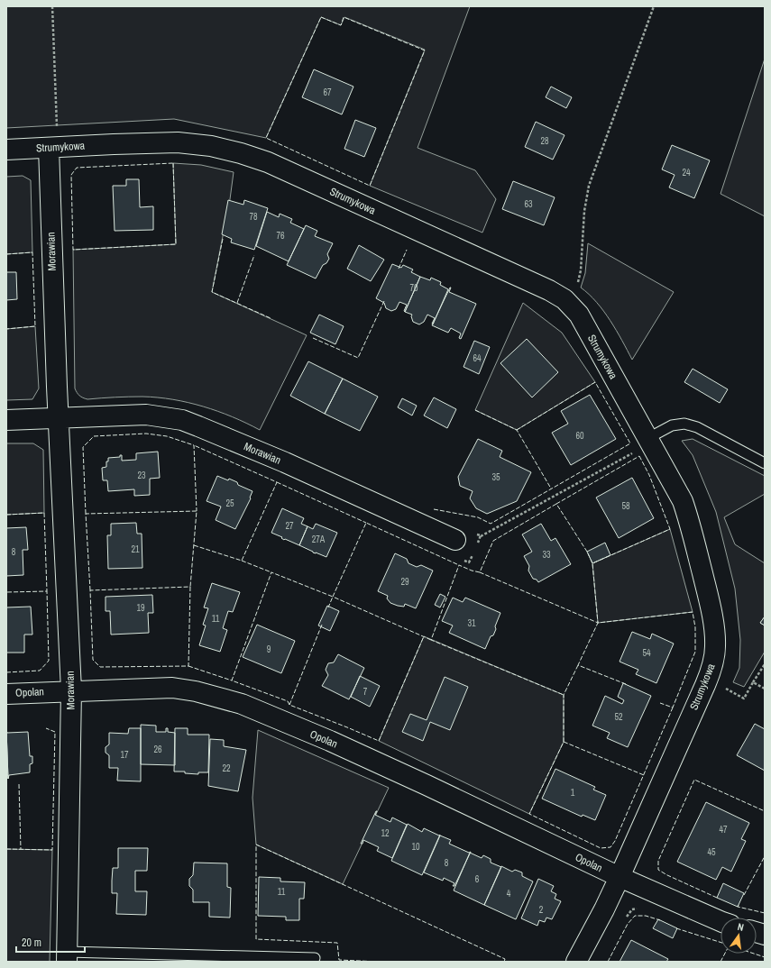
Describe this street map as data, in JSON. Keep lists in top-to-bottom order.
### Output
{
  "streets": {
    "street": ["Strumykowa", "Morawian", "Opolan"]
  },
  "crossings": [
    ["Strumykowa", "Morawian"],
    ["Strumykowa", "Opolan"],
    ["Morawian", "Opolan"]
  ],
  "house_numbers": [
    "67",
    "28",
    "24",
    "63",
    "78",
    "76",
    "70",
    "64",
    "60",
    "23",
    "35",
    "25",
    "58",
    "27",
    "27A",
    "21",
    "8",
    "33",
    "29",
    "19",
    "11",
    "31",
    "9",
    "54",
    "7",
    "52",
    "26",
    "17",
    "22",
    "1",
    "47",
    "12",
    "10",
    "45",
    "8",
    "6",
    "11",
    "4",
    "2"
  ],
  "scale_bar": "20 m",
  "north": "top"
}
